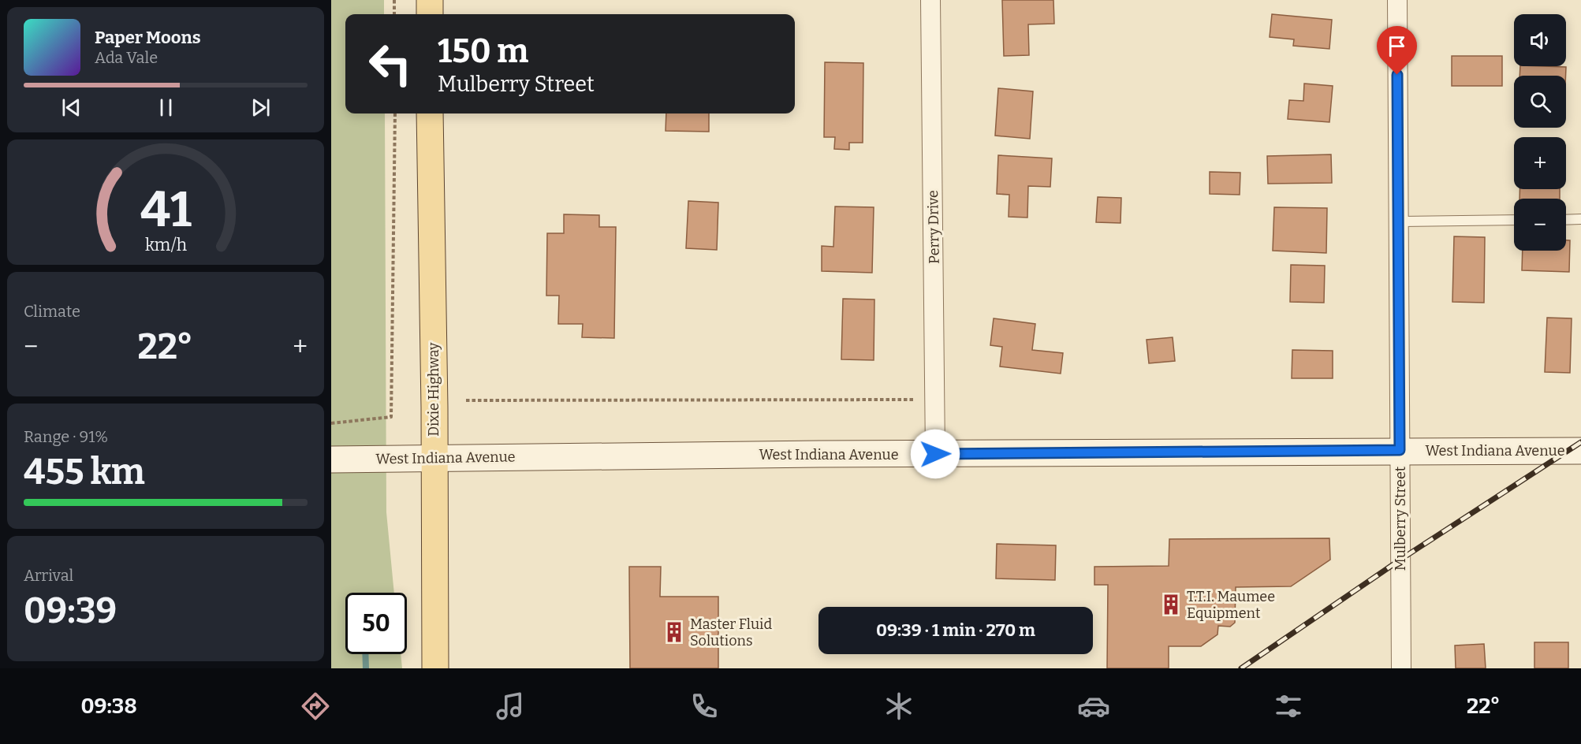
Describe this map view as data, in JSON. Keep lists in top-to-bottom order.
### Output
{
  "streets": {
    "main road": ["Dixie Highway", "West Indiana Avenue"],
    "street": ["Perry Drive", "Mulberry Street"]
  },
  "crossings": [
    ["Perry Drive", "West Indiana Avenue"],
    ["Dixie Highway", "West Indiana Avenue"],
    ["West Indiana Avenue", "Mulberry Street"]
  ],
  "places": {
    "building": ["T.T.I. Maumee Equipment", "Master Fluid Solutions"]
  },
  "page": {
    "map_buttons": ["+", "−"],
    "turn": ["150 m", "Mulberry Street"],
    "song": ["Paper Moons", "Ada Vale"],
    "tile": [
      "Climate",
      ["Range · 91%", "455 km"],
      ["Arrival", "09:39"]
    ],
    "heat": ["−", "22°", "+"],
    "limit": "50",
    "trip": "09:39 · 1 min · 270 m",
    "tabs": ["09:38", "22°"],
    "gauge": ["41", "km/h"]
  }
}
